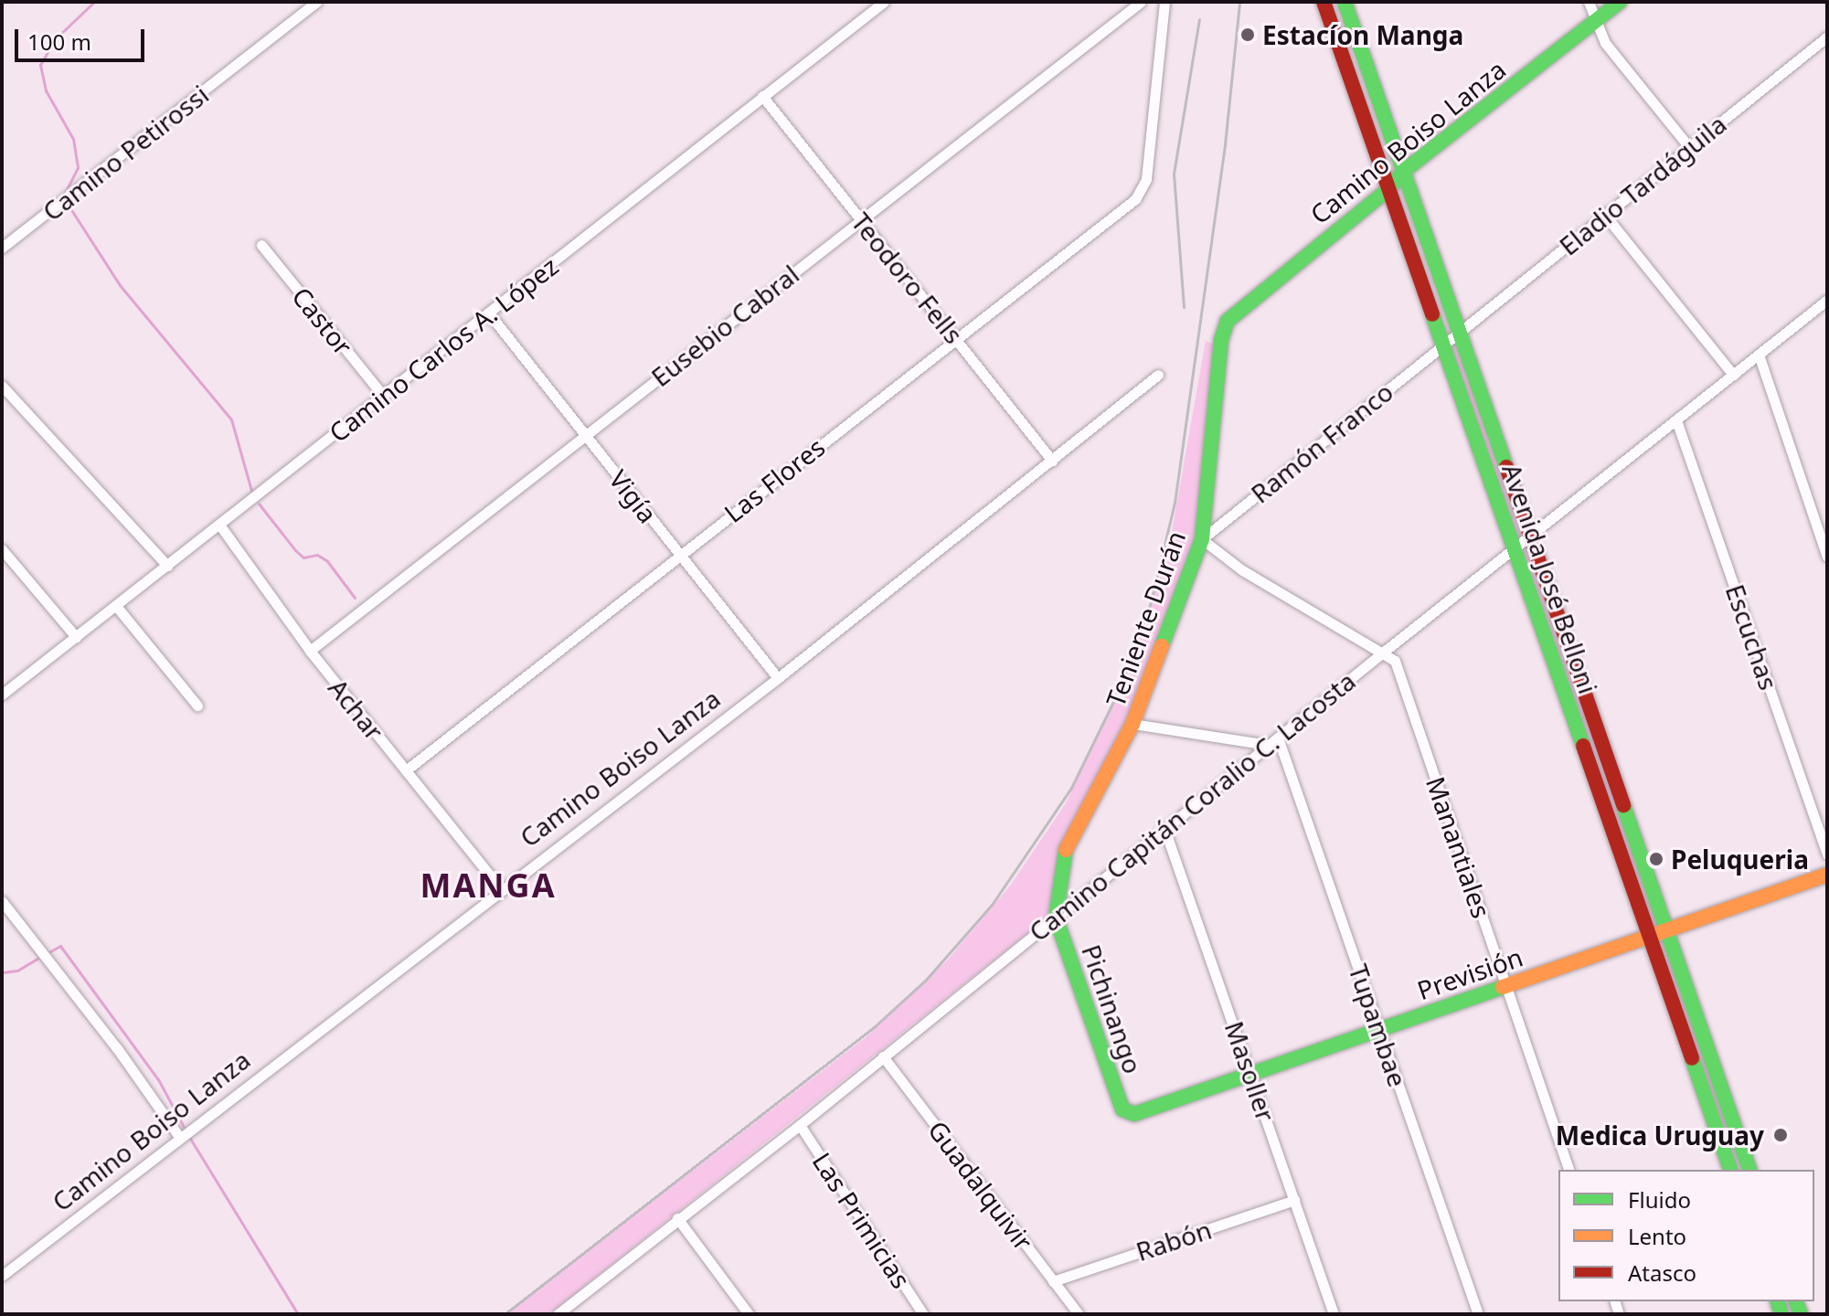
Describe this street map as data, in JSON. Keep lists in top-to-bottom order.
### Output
{
  "streets": {
    "main road": [
      "Camino Boiso Lanza",
      "Avenida José Belloni",
      "Teniente Durán",
      "Previsión",
      "Pichinango"
    ],
    "street": [
      "Camino Petirossi",
      "Eladio Tardáguila",
      "Teodoro Fells",
      "Castor",
      "Eusebio Cabral",
      "Camino Carlos A. López",
      "Ramón Franco",
      "Las Flores",
      "Vigía",
      "Escuchas",
      "Achar",
      "Camino Capitán Coralio C. Lacosta",
      "Manantiales",
      "Tupambae",
      "Masoller",
      "Guadalquivir",
      "Las Primicias",
      "Rabón"
    ]
  },
  "crossings": [
    ["Camino Boiso Lanza", "Teodoro Fells"],
    ["Camino Boiso Lanza", "Vigía"],
    ["Camino Boiso Lanza", "Avenida José Belloni"],
    ["Camino Boiso Lanza", "Teniente Durán"],
    ["Camino Boiso Lanza", "Achar"],
    ["Eladio Tardáguila", "Ramón Franco"],
    ["Eladio Tardáguila", "Avenida José Belloni"],
    ["Teodoro Fells", "Eusebio Cabral"],
    ["Teodoro Fells", "Camino Carlos A. López"],
    ["Teodoro Fells", "Las Flores"],
    ["Castor", "Camino Carlos A. López"],
    ["Eusebio Cabral", "Vigía"],
    ["Eusebio Cabral", "Achar"],
    ["Camino Carlos A. López", "Vigía"],
    ["Camino Carlos A. López", "Achar"],
    ["Ramón Franco", "Avenida José Belloni"],
    ["Ramón Franco", "Teniente Durán"],
    ["Las Flores", "Vigía"],
    ["Las Flores", "Achar"],
    ["Avenida José Belloni", "Camino Capitán Coralio C. Lacosta"],
    ["Avenida José Belloni", "Previsión"],
    ["Teniente Durán", "Camino Capitán Coralio C. Lacosta"],
    ["Teniente Durán", "Pichinango"],
    ["Escuchas", "Camino Capitán Coralio C. Lacosta"],
    ["Camino Capitán Coralio C. Lacosta", "Manantiales"],
    ["Camino Capitán Coralio C. Lacosta", "Pichinango"],
    ["Camino Capitán Coralio C. Lacosta", "Tupambae"],
    ["Camino Capitán Coralio C. Lacosta", "Masoller"],
    ["Camino Capitán Coralio C. Lacosta", "Guadalquivir"],
    ["Camino Capitán Coralio C. Lacosta", "Las Primicias"],
    ["Manantiales", "Previsión"],
    ["Previsión", "Pichinango"],
    ["Previsión", "Tupambae"],
    ["Previsión", "Masoller"],
    ["Masoller", "Rabón"],
    ["Guadalquivir", "Rabón"]
  ],
  "districts": ["MANGA"],
  "places": ["Estacíon Manga", "Peluqueria", "Medica Uruguay"],
  "legend": ["Fluido", "Lento", "Atasco"],
  "scale_bar": "100 m"
}
